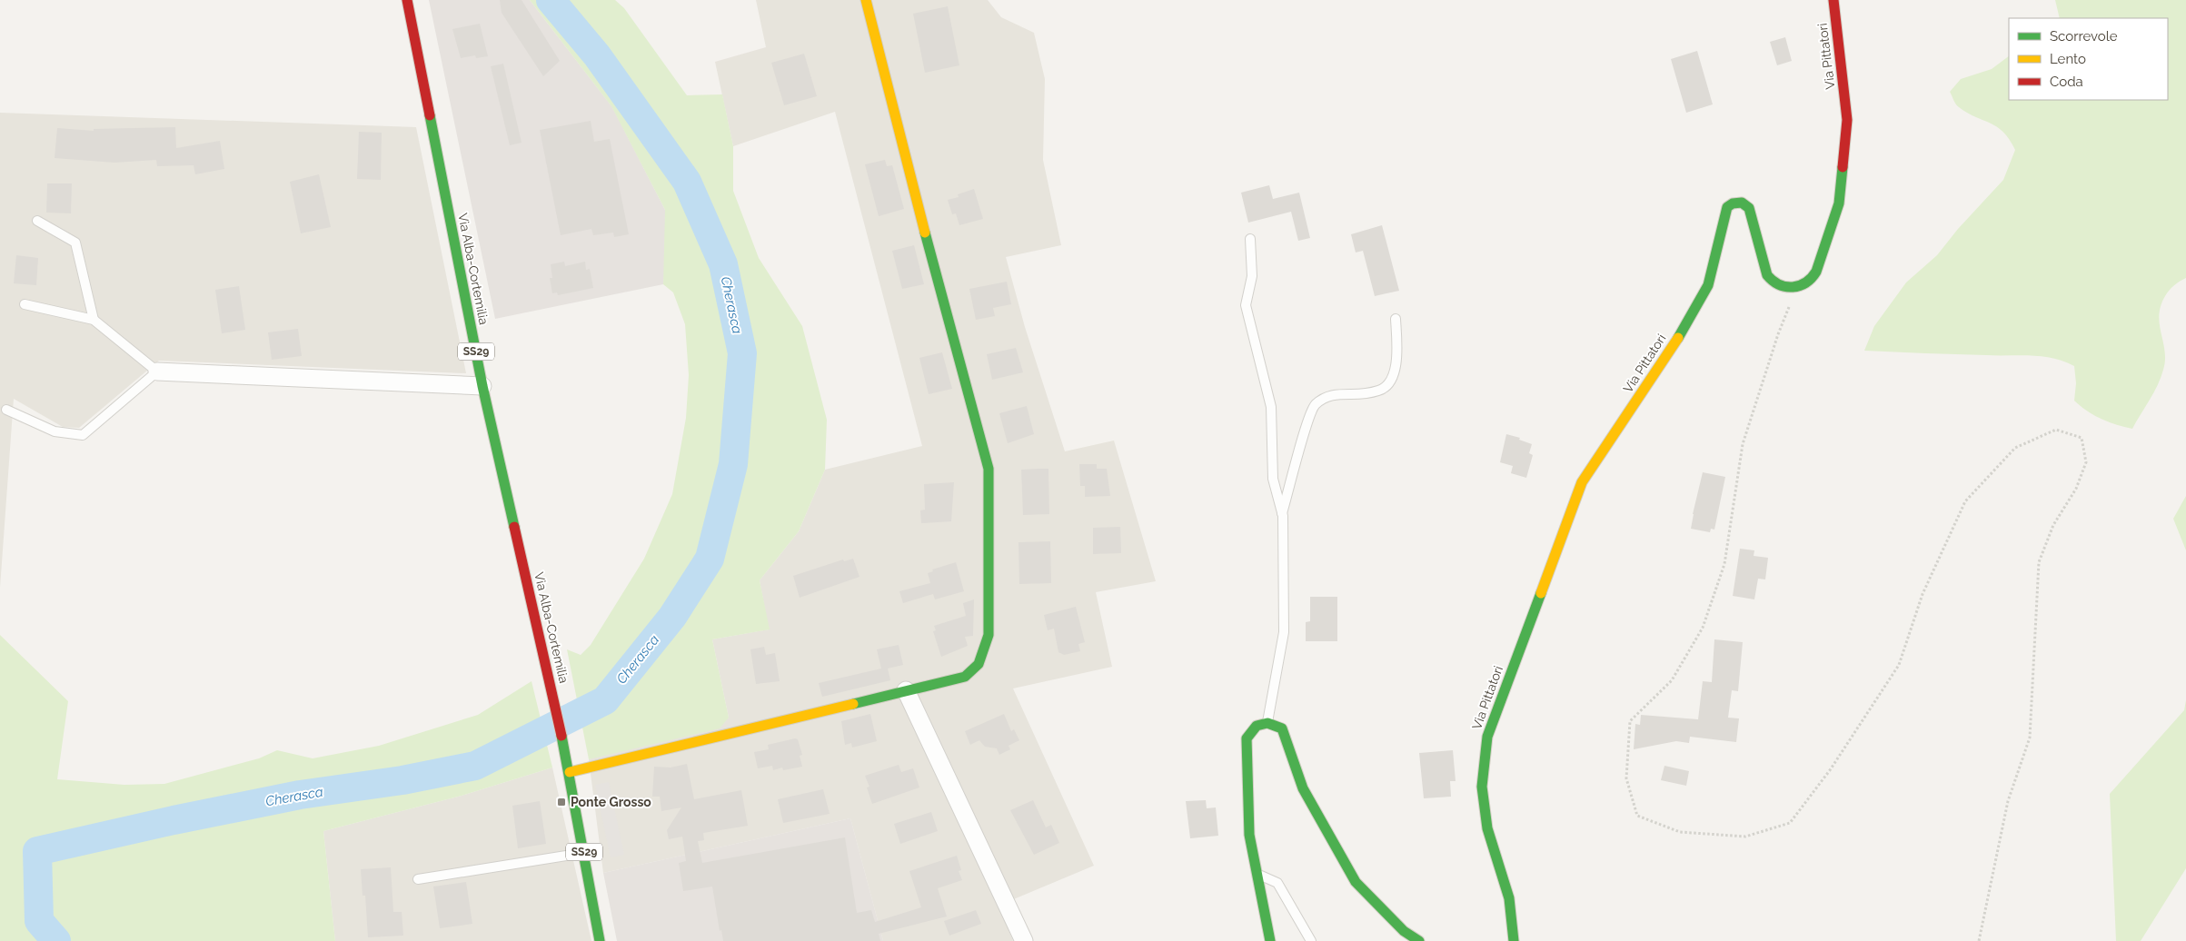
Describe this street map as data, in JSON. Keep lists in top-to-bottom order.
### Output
{
  "streets": {
    "street": ["Via Pittatori", "Via Alba-Cortemilia", "SS29"]
  },
  "crossings": [
    ["Via Alba-Cortemilia", "SS29"]
  ],
  "water": ["Cherasca"],
  "places": {
    "transit": ["Ponte Grosso"]
  },
  "legend": ["Scorrevole", "Lento", "Coda"]
}
